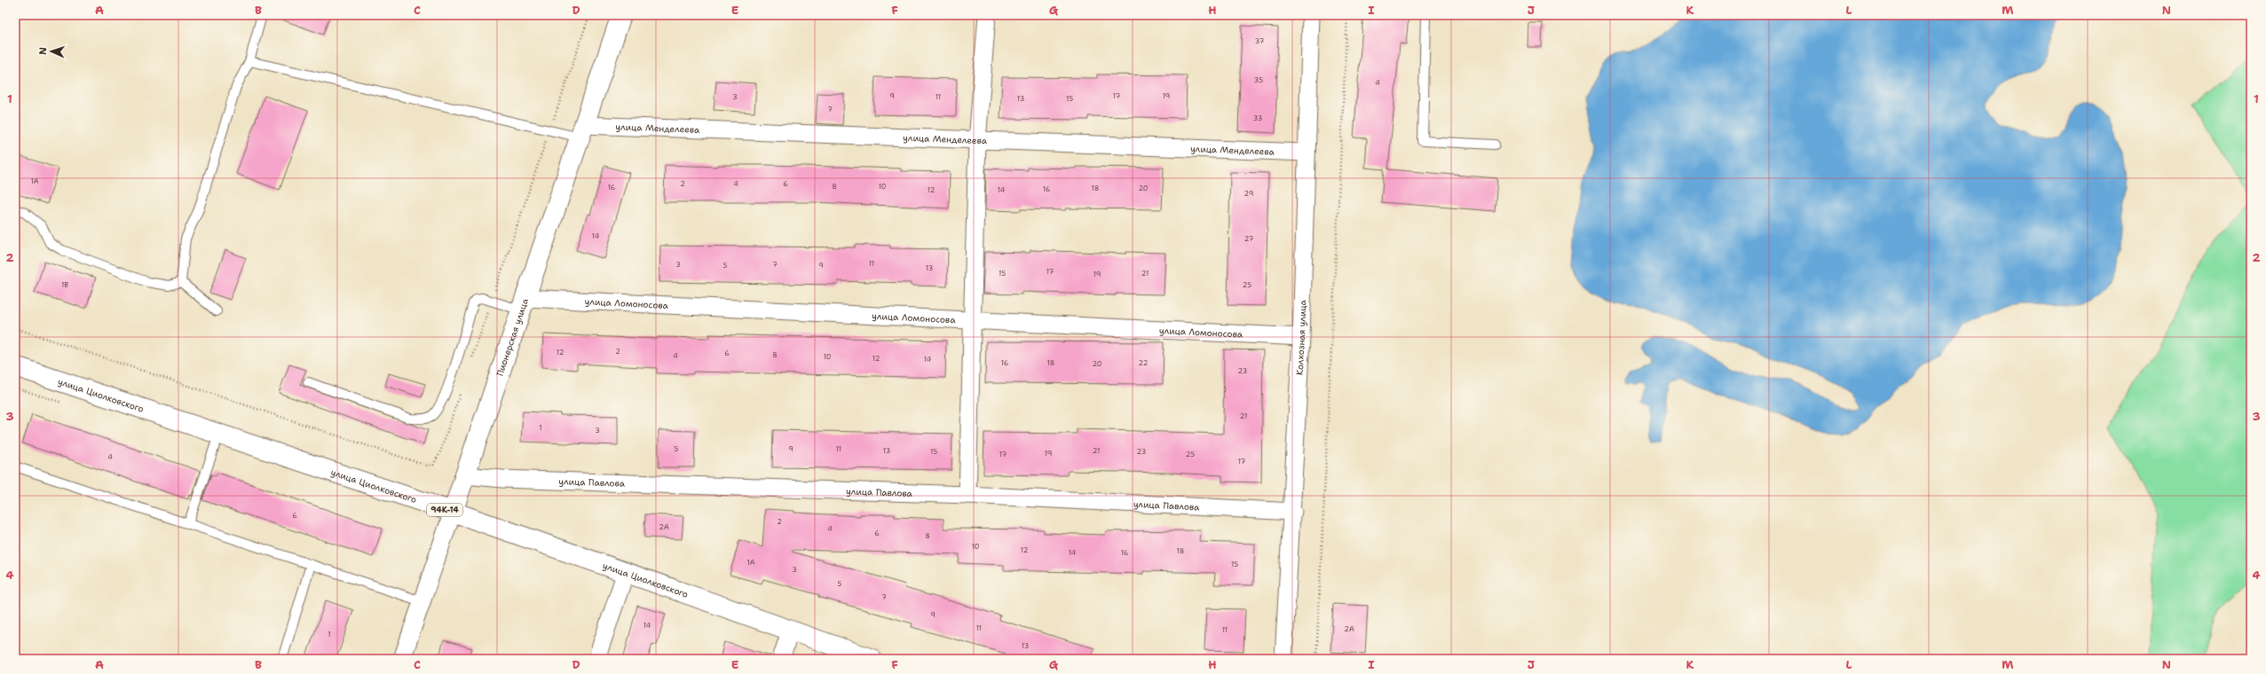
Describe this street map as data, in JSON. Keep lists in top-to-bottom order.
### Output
{
  "streets": {
    "main road": ["Пионерская улица", "улица Циолковского", "94К-14"],
    "street": [
      "улица Менделеева",
      "улица Ломоносова",
      "Колхозная улица",
      "улица Павлова"
    ]
  },
  "crossings": [
    ["улица Менделеева", "Пионерская улица"],
    ["улица Менделеева", "Колхозная улица"],
    ["улица Ломоносова", "Пионерская улица"],
    ["улица Ломоносова", "Колхозная улица"],
    ["Пионерская улица", "улица Циолковского"],
    ["Пионерская улица", "улица Павлова"],
    ["Колхозная улица", "улица Павлова"]
  ],
  "house_numbers": [
    "37",
    "35",
    "4",
    "9",
    "17",
    "19",
    "3",
    "11",
    "13",
    "15",
    "7",
    "33",
    "1А",
    "2",
    "4",
    "6",
    "8",
    "10",
    "16",
    "18",
    "20",
    "16",
    "12",
    "14",
    "29",
    "14",
    "27",
    "11",
    "3",
    "7",
    "5",
    "9",
    "13",
    "17",
    "15",
    "21",
    "19",
    "1В",
    "25",
    "2",
    "12",
    "6",
    "8",
    "4",
    "10",
    "12",
    "14",
    "16",
    "18",
    "22",
    "20",
    "23",
    "21",
    "1",
    "3",
    "5",
    "9",
    "11",
    "13",
    "21",
    "15",
    "23",
    "19",
    "17",
    "25",
    "4",
    "17",
    "6",
    "2",
    "2А",
    "4",
    "6",
    "8",
    "10",
    "12",
    "18",
    "14",
    "16",
    "1А",
    "15",
    "3",
    "5",
    "7",
    "9",
    "14",
    "11",
    "2А",
    "11",
    "1",
    "13"
  ],
  "north": "left",
  "grid": {
    "columns": [
      "A",
      "B",
      "C",
      "D",
      "E",
      "F",
      "G",
      "H",
      "I",
      "J",
      "K",
      "L",
      "M",
      "N"
    ],
    "rows": [
      "1",
      "2",
      "3",
      "4"
    ]
  }
}
